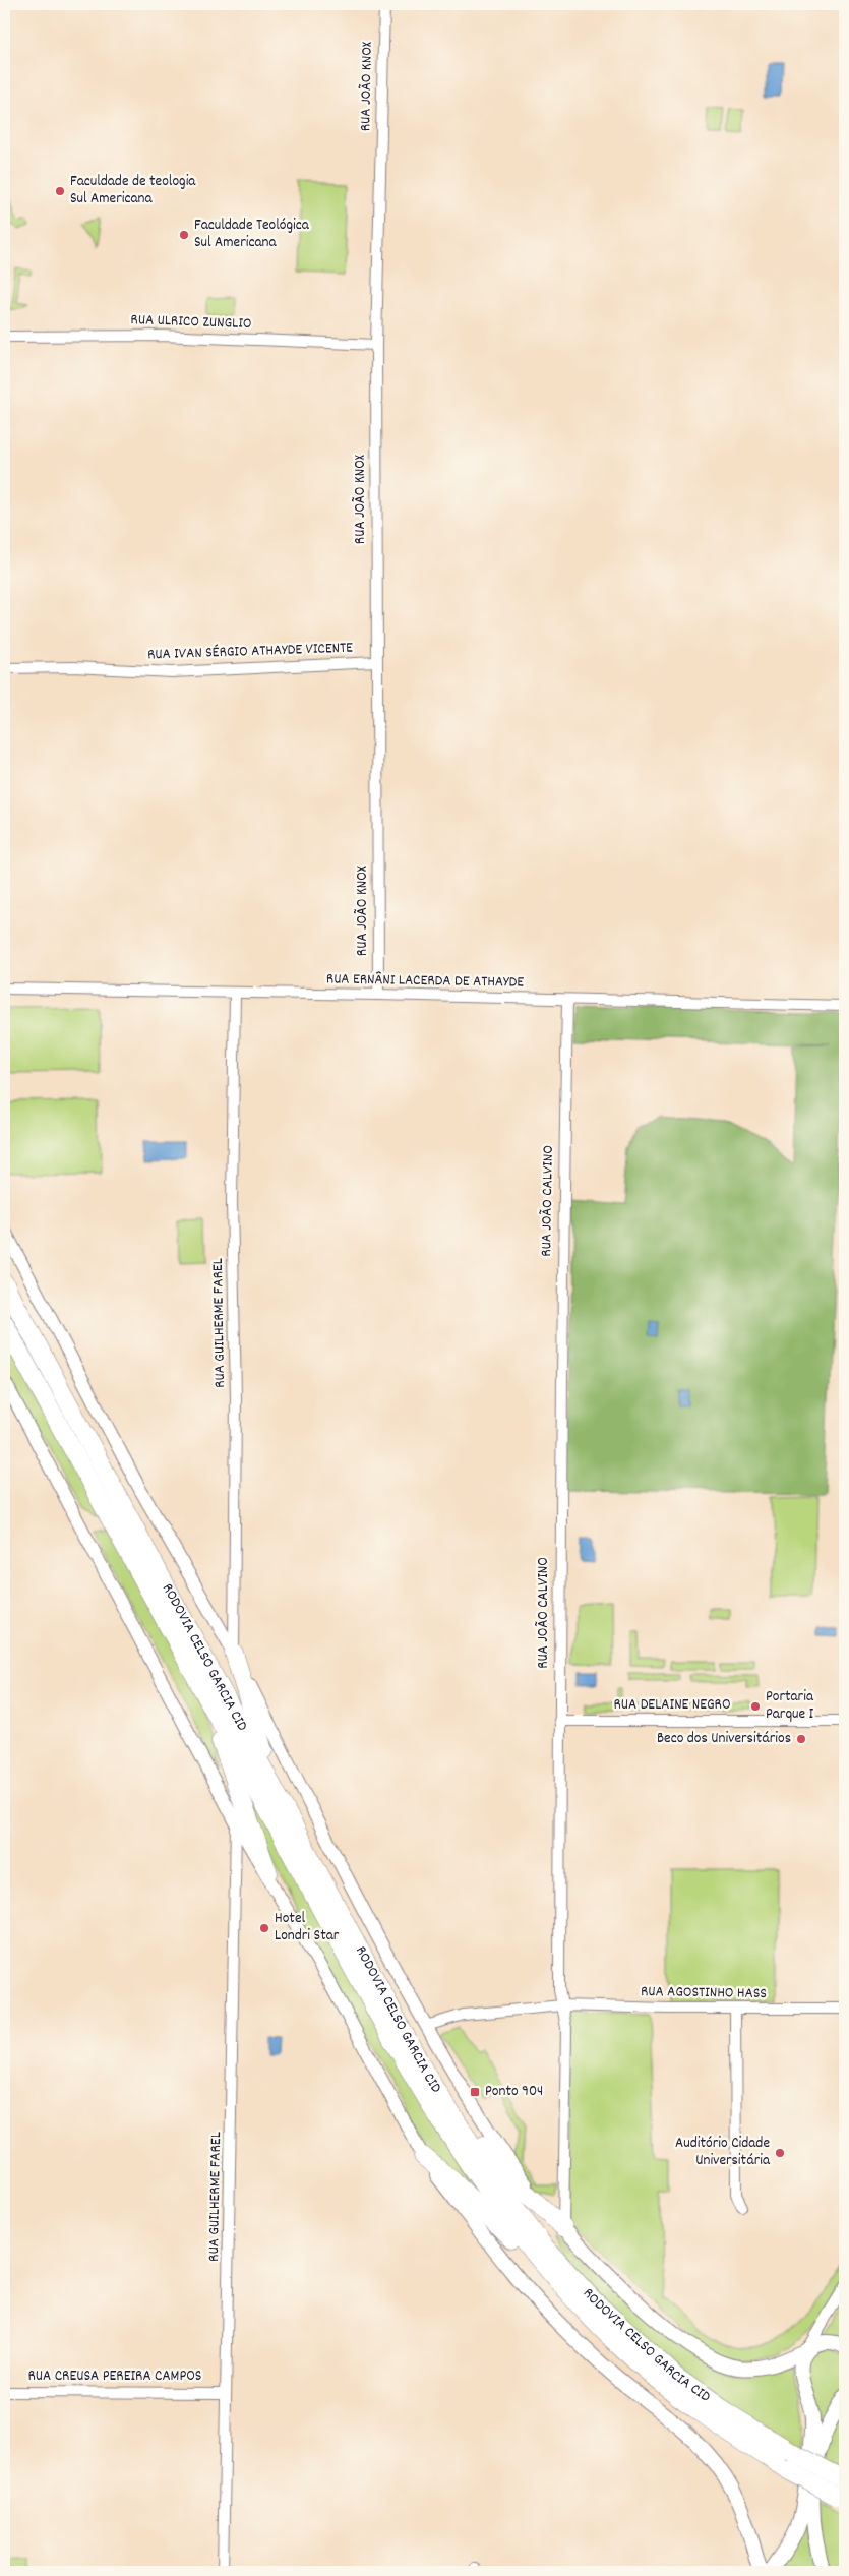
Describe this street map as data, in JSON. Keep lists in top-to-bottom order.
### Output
{
  "streets": {
    "highway": ["RODOVIA CELSO GARCIA CID"],
    "street": [
      "RUA JOÃO KNOX",
      "RUA ULRICO ZUNGLIO",
      "RUA IVAN SÉRGIO ATHAYDE VICENTE",
      "RUA ERNÂNI LACERDA DE ATHAYDE",
      "RUA JOÃO CALVINO",
      "RUA GUILHERME FAREL",
      "RUA DELAINE NEGRO",
      "RUA AGOSTINHO HASS",
      "RUA CREUSA PEREIRA CAMPOS"
    ]
  },
  "crossings": [
    ["RUA JOÃO KNOX", "RUA ULRICO ZUNGLIO"],
    ["RUA JOÃO KNOX", "RUA IVAN SÉRGIO ATHAYDE VICENTE"],
    ["RUA JOÃO KNOX", "RUA ERNÂNI LACERDA DE ATHAYDE"],
    ["RUA ERNÂNI LACERDA DE ATHAYDE", "RUA JOÃO CALVINO"],
    ["RUA ERNÂNI LACERDA DE ATHAYDE", "RUA GUILHERME FAREL"],
    ["RUA JOÃO CALVINO", "RODOVIA CELSO GARCIA CID"],
    ["RUA JOÃO CALVINO", "RUA DELAINE NEGRO"],
    ["RUA JOÃO CALVINO", "RUA AGOSTINHO HASS"],
    ["RUA GUILHERME FAREL", "RODOVIA CELSO GARCIA CID"],
    ["RUA GUILHERME FAREL", "RUA CREUSA PEREIRA CAMPOS"],
    ["RODOVIA CELSO GARCIA CID", "RUA AGOSTINHO HASS"]
  ],
  "places": {
    "other": [
      "Faculdade de teologia Sul Americana",
      "Faculdade Teológica Sul Americana",
      "Portaria Parque I",
      "Beco dos Universitários",
      "Hotel Londri Star",
      "Auditório Cidade Universitária"
    ],
    "transit": ["Ponto 904"]
  }
}
